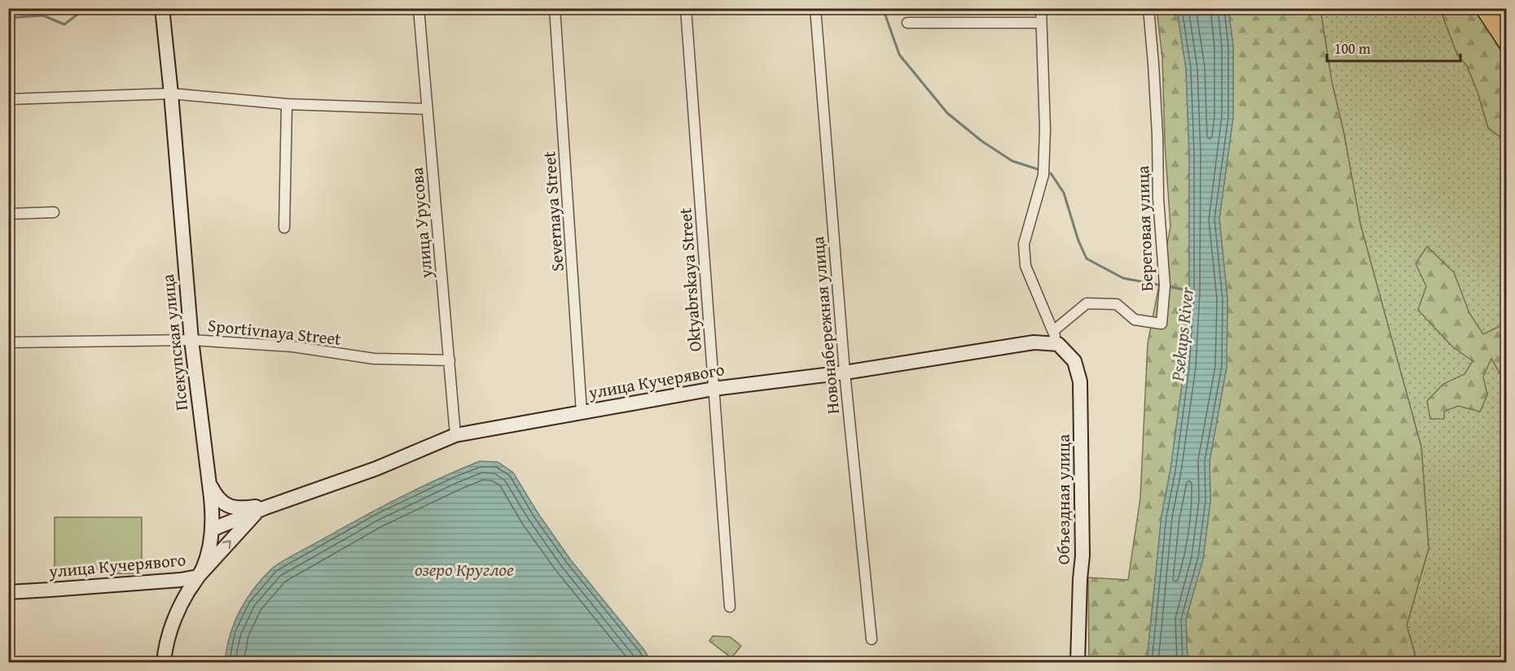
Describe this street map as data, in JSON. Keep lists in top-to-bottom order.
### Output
{
  "streets": {
    "street": [
      "Severnaya Street",
      "улица Урусова",
      "Береговая улица",
      "Oktyabrskaya Street",
      "Новонабережная улица",
      "Sportivnaya Street",
      "Псекупская улица",
      "улица Кучерявого",
      "Объездная улица"
    ]
  },
  "crossings": [
    ["Severnaya Street", "улица Кучерявого"],
    ["улица Урусова", "Sportivnaya Street"],
    ["улица Урусова", "улица Кучерявого"],
    ["Oktyabrskaya Street", "улица Кучерявого"],
    ["Новонабережная улица", "улица Кучерявого"],
    ["Sportivnaya Street", "Псекупская улица"],
    ["Псекупская улица", "улица Кучерявого"],
    ["улица Кучерявого", "Объездная улица"]
  ],
  "water": ["Psekups River", "озеро Круглое"],
  "scale_bar": "100 m"
}
